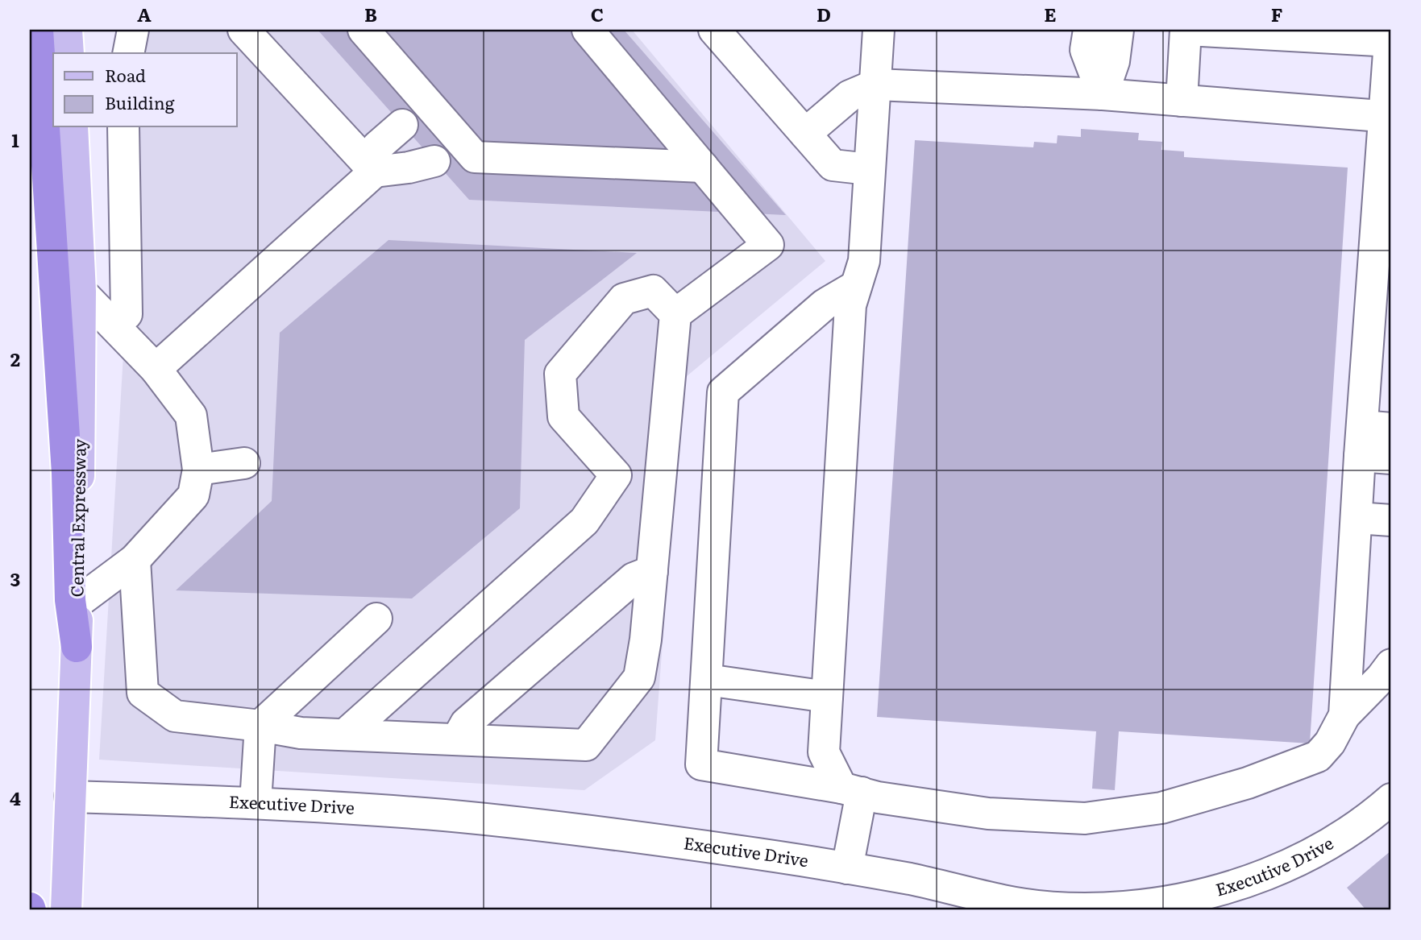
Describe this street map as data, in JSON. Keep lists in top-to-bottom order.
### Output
{
  "streets": {
    "main road": ["Central Expressway"],
    "street": ["Executive Drive"]
  },
  "crossings": [
    ["Central Expressway", "Executive Drive"]
  ],
  "legend": ["Road", "Building"],
  "grid": {
    "columns": [
      "A",
      "B",
      "C",
      "D",
      "E",
      "F"
    ],
    "rows": [
      "1",
      "2",
      "3",
      "4"
    ]
  }
}
